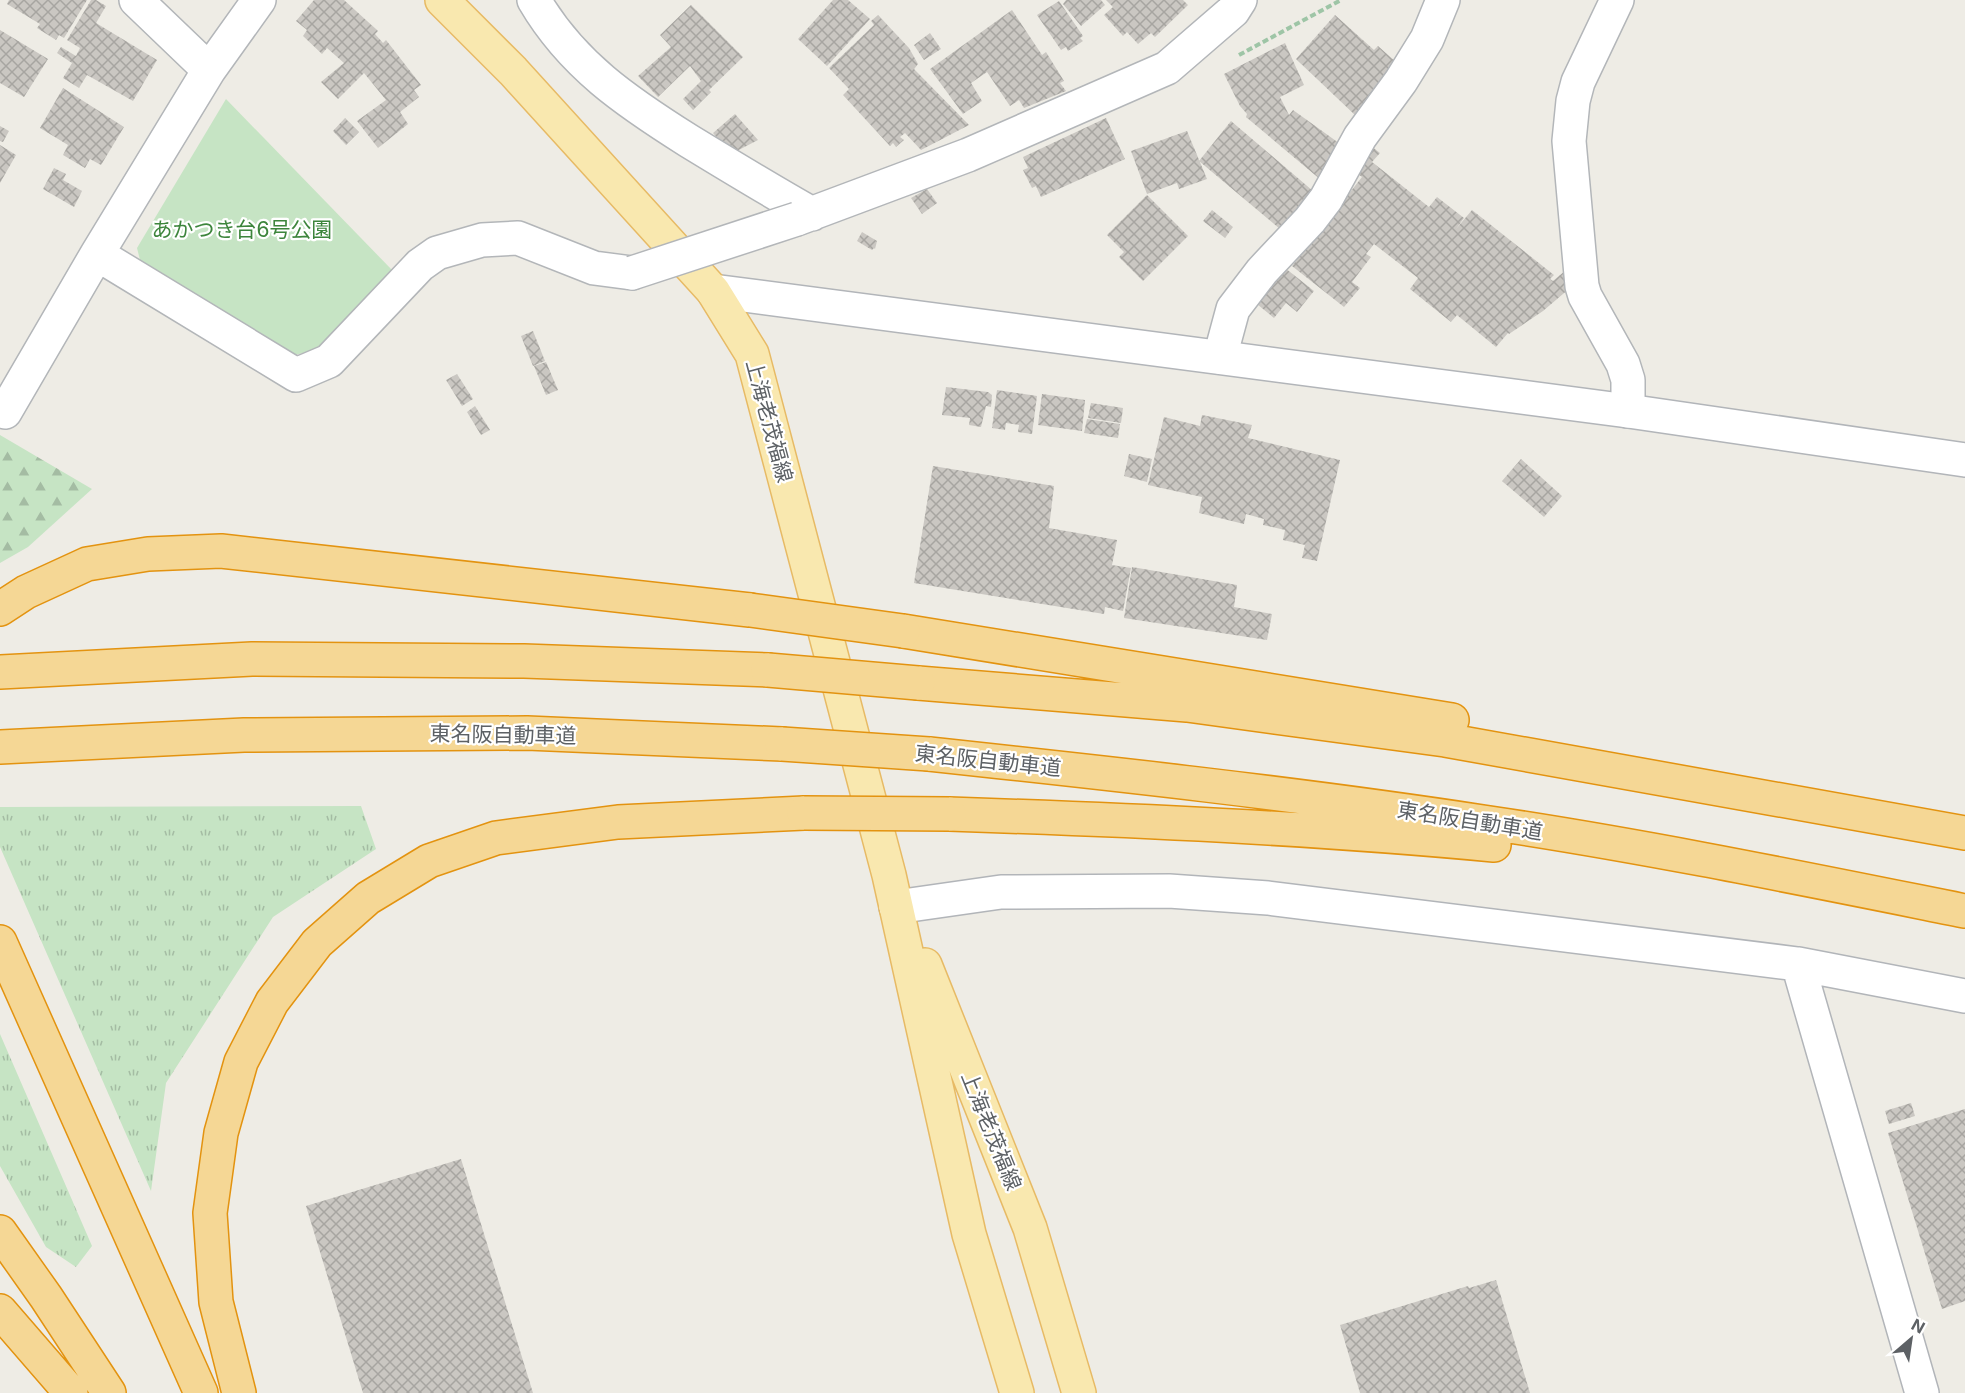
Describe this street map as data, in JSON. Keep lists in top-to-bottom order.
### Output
{
  "streets": {
    "highway": ["東名阪自動車道"],
    "main road": ["上海老茂福線"]
  },
  "parks": ["あかつき台6号公園"],
  "north": "top right"
}
